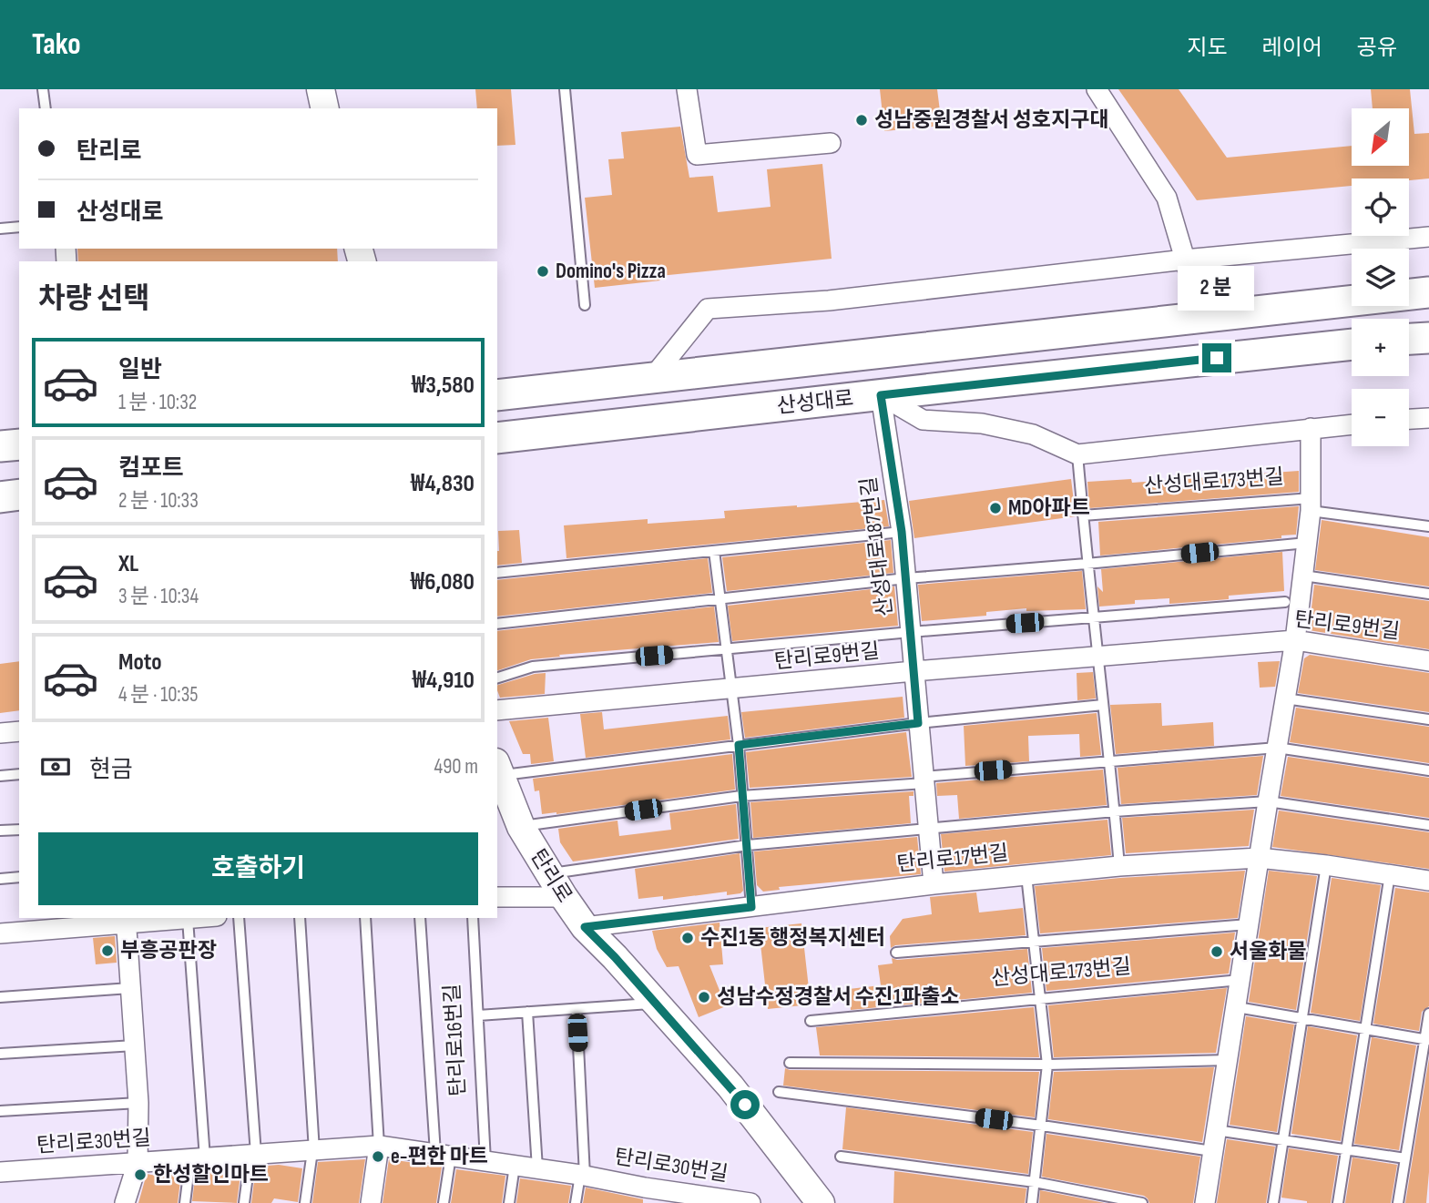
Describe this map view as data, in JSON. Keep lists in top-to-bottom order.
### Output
{
  "streets": {
    "main road": ["산성대로", "탄리로"],
    "street": [
      "산성대로173번길",
      "산성대로187번길",
      "탄리로9번길",
      "탄리로17번길",
      "탄리로30번길"
    ],
    "lane": ["탄리로16번길"]
  },
  "crossings": [
    ["산성대로", "산성대로187번길"],
    ["산성대로173번길", "탄리로9번길"],
    ["산성대로173번길", "탄리로17번길"],
    ["산성대로187번길", "탄리로9번길"],
    ["산성대로187번길", "탄리로17번길"],
    ["탄리로17번길", "탄리로"],
    ["탄리로16번길", "탄리로30번길"]
  ],
  "places": [
    "성남중원경찰서 성호지구대",
    "Domino's Pizza",
    "MD아파트",
    "수진1동 행정복지센터",
    "부흥공판장",
    "서울화물",
    "성남수정경찰서 수진1파출소",
    "e-편한 마트",
    "한성할인마트"
  ],
  "north": "bottom left",
  "page": {
    "header": "Tako",
    "nav": ["지도", "레이어", "공유"],
    "map_buttons": ["+", "−"],
    "banner": ["탄리로", "산성대로"],
    "heading": "차량 선택",
    "bubble": "2 분",
    "list": [
      {
        "name": "일반",
        "note": "1 분 · 10:32",
        "value": "₩3,580"
      },
      {
        "name": "컴포트",
        "note": "2 분 · 10:33",
        "value": "₩4,830"
      },
      {
        "name": "XL",
        "note": "3 분 · 10:34",
        "value": "₩6,080"
      },
      {
        "name": "Moto",
        "note": "4 분 · 10:35",
        "value": "₩4,910"
      }
    ],
    "pay": ["현금", "490 m"],
    "buttons": "호출하기"
  }
}
